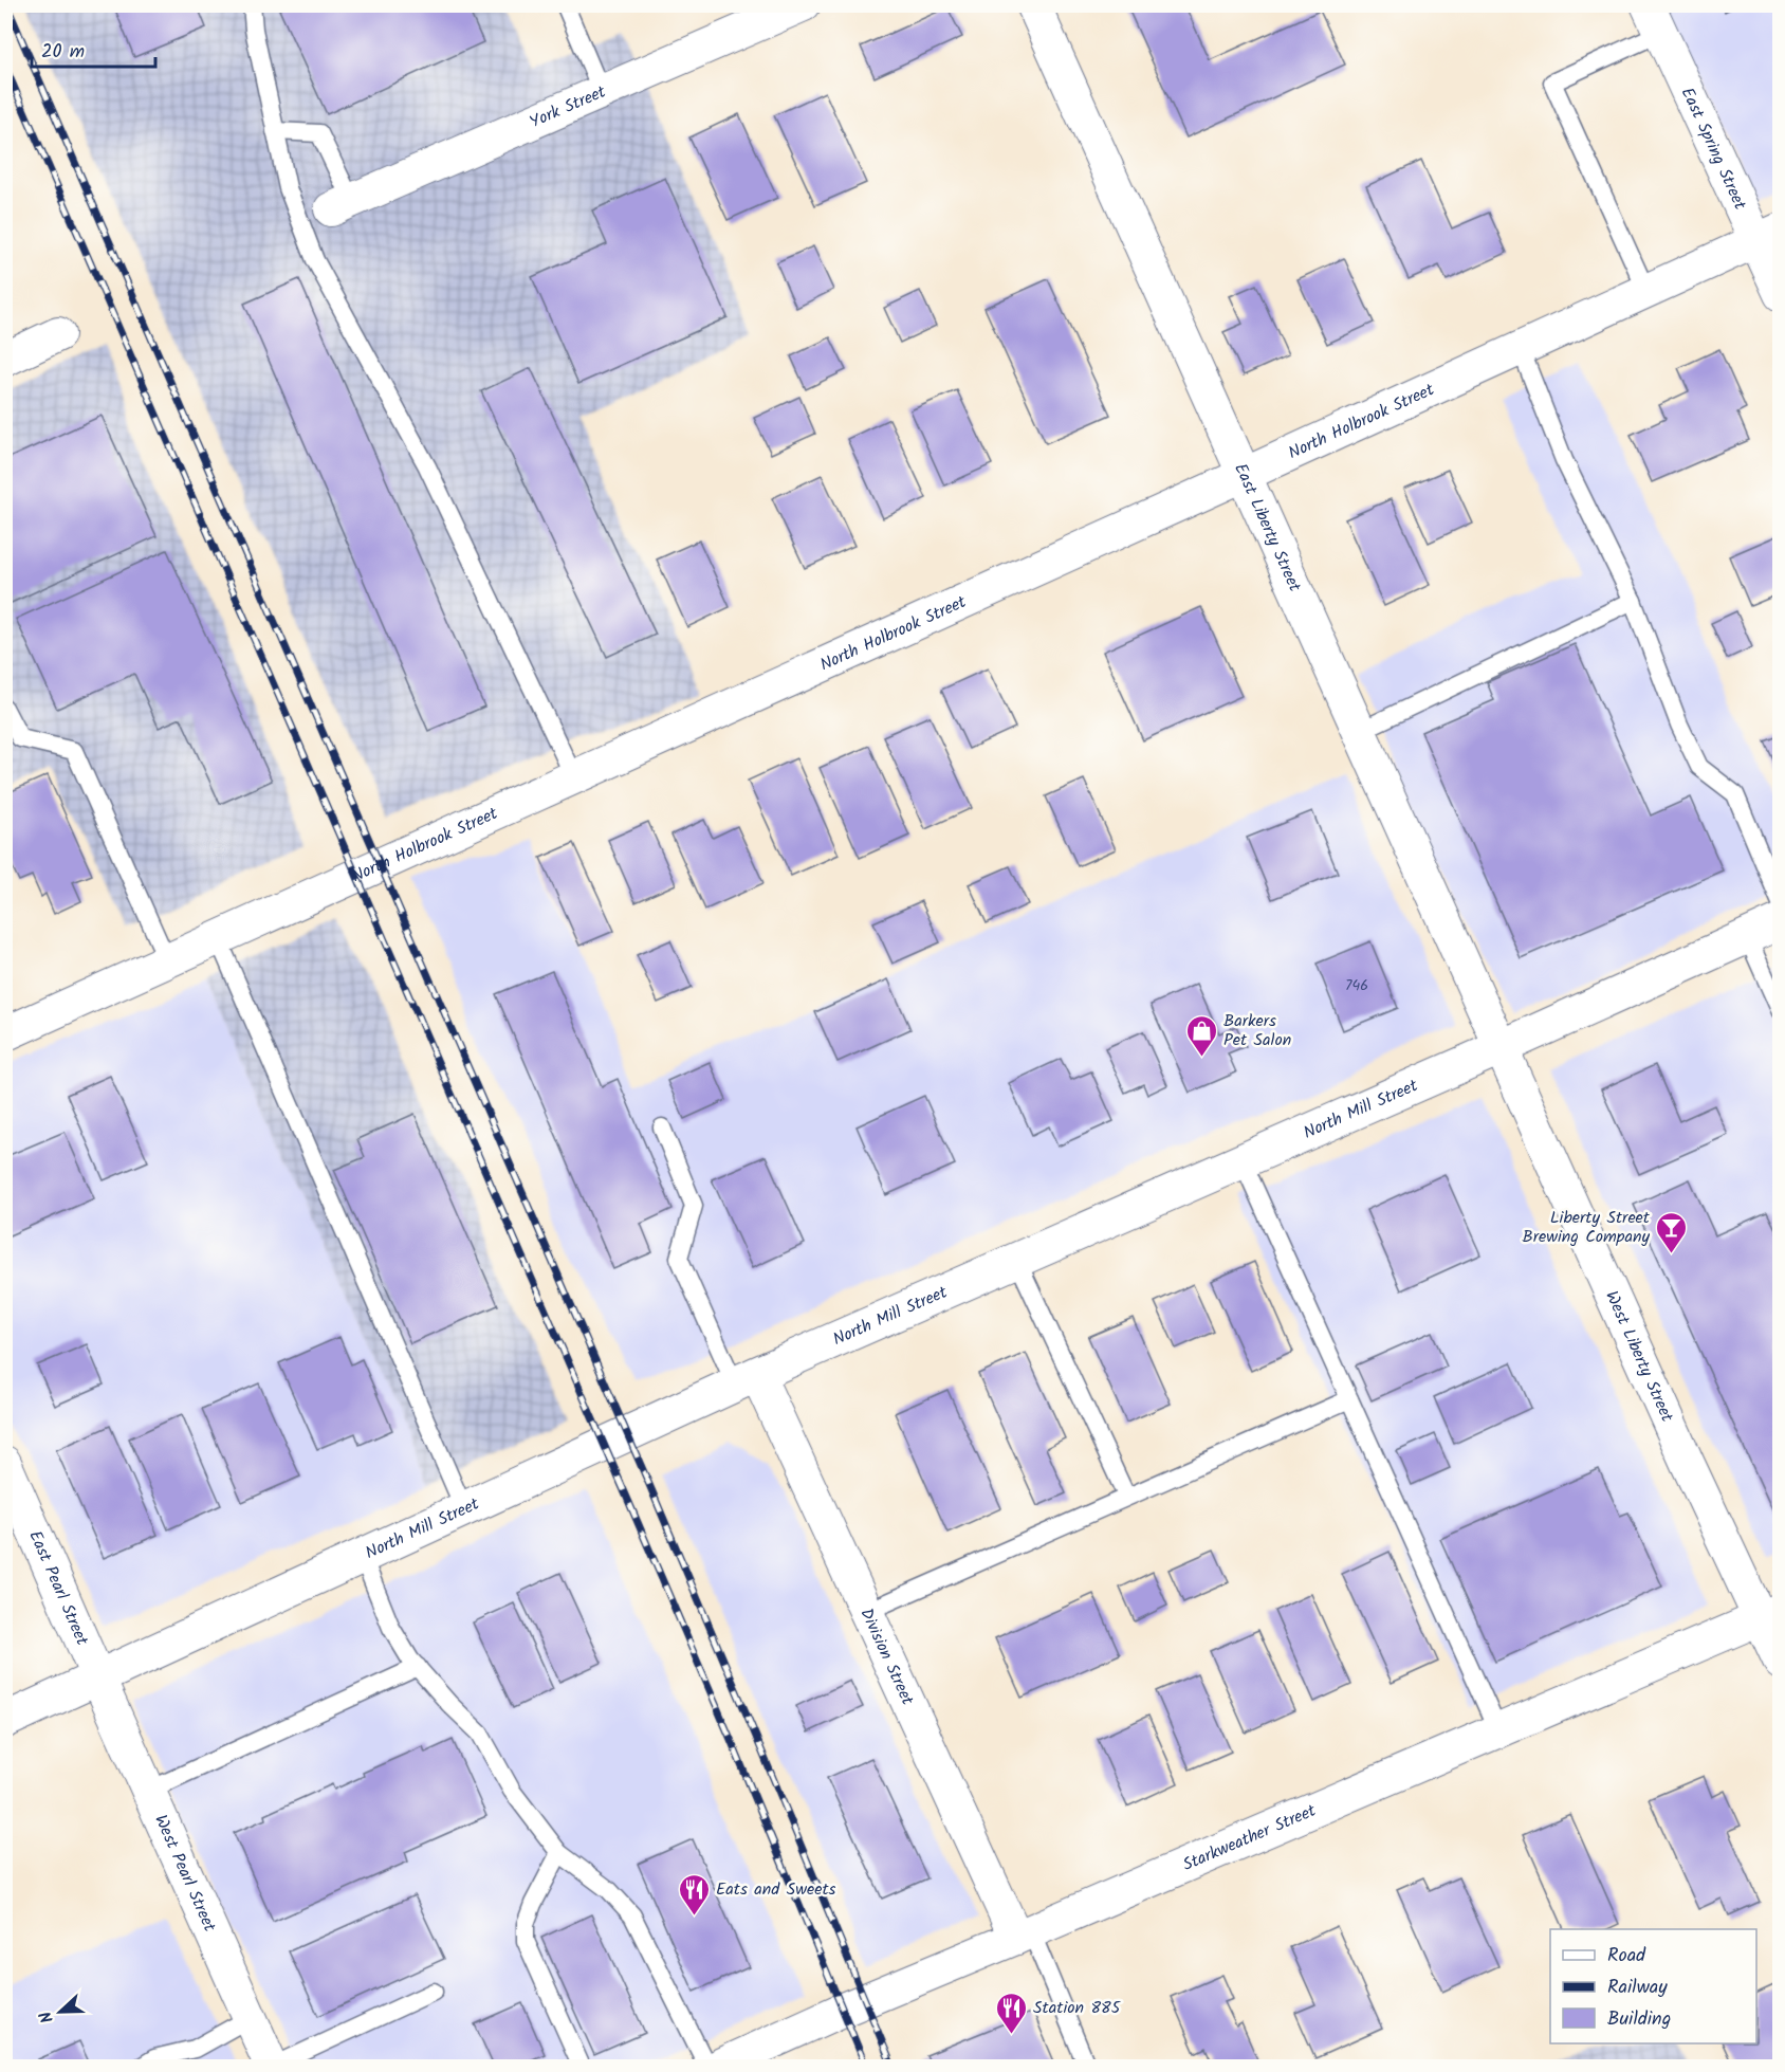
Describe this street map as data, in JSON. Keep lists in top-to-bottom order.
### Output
{
  "streets": {
    "street": [
      "York Street",
      "East Spring Street",
      "North Holbrook Street",
      "East Liberty Street",
      "North Mill Street",
      "West Liberty Street",
      "East Pearl Street",
      "Division Street",
      "Starkweather Street",
      "West Pearl Street"
    ]
  },
  "crossings": [
    ["East Spring Street", "North Holbrook Street"],
    ["North Holbrook Street", "East Liberty Street"],
    ["East Liberty Street", "North Mill Street"],
    ["East Liberty Street", "West Liberty Street"],
    ["North Mill Street", "West Liberty Street"],
    ["North Mill Street", "East Pearl Street"],
    ["North Mill Street", "Division Street"],
    ["North Mill Street", "West Pearl Street"],
    ["West Liberty Street", "Starkweather Street"],
    ["East Pearl Street", "West Pearl Street"],
    ["Division Street", "Starkweather Street"]
  ],
  "places": {
    "shop": ["Barkers Pet Salon"],
    "bar": ["Liberty Street Brewing Company"],
    "restaurant": ["Eats and Sweets", "Station 885"]
  },
  "house_numbers": ["746"],
  "legend": ["Road", "Railway", "Building"],
  "scale_bar": "20 m",
  "north": "left"
}
